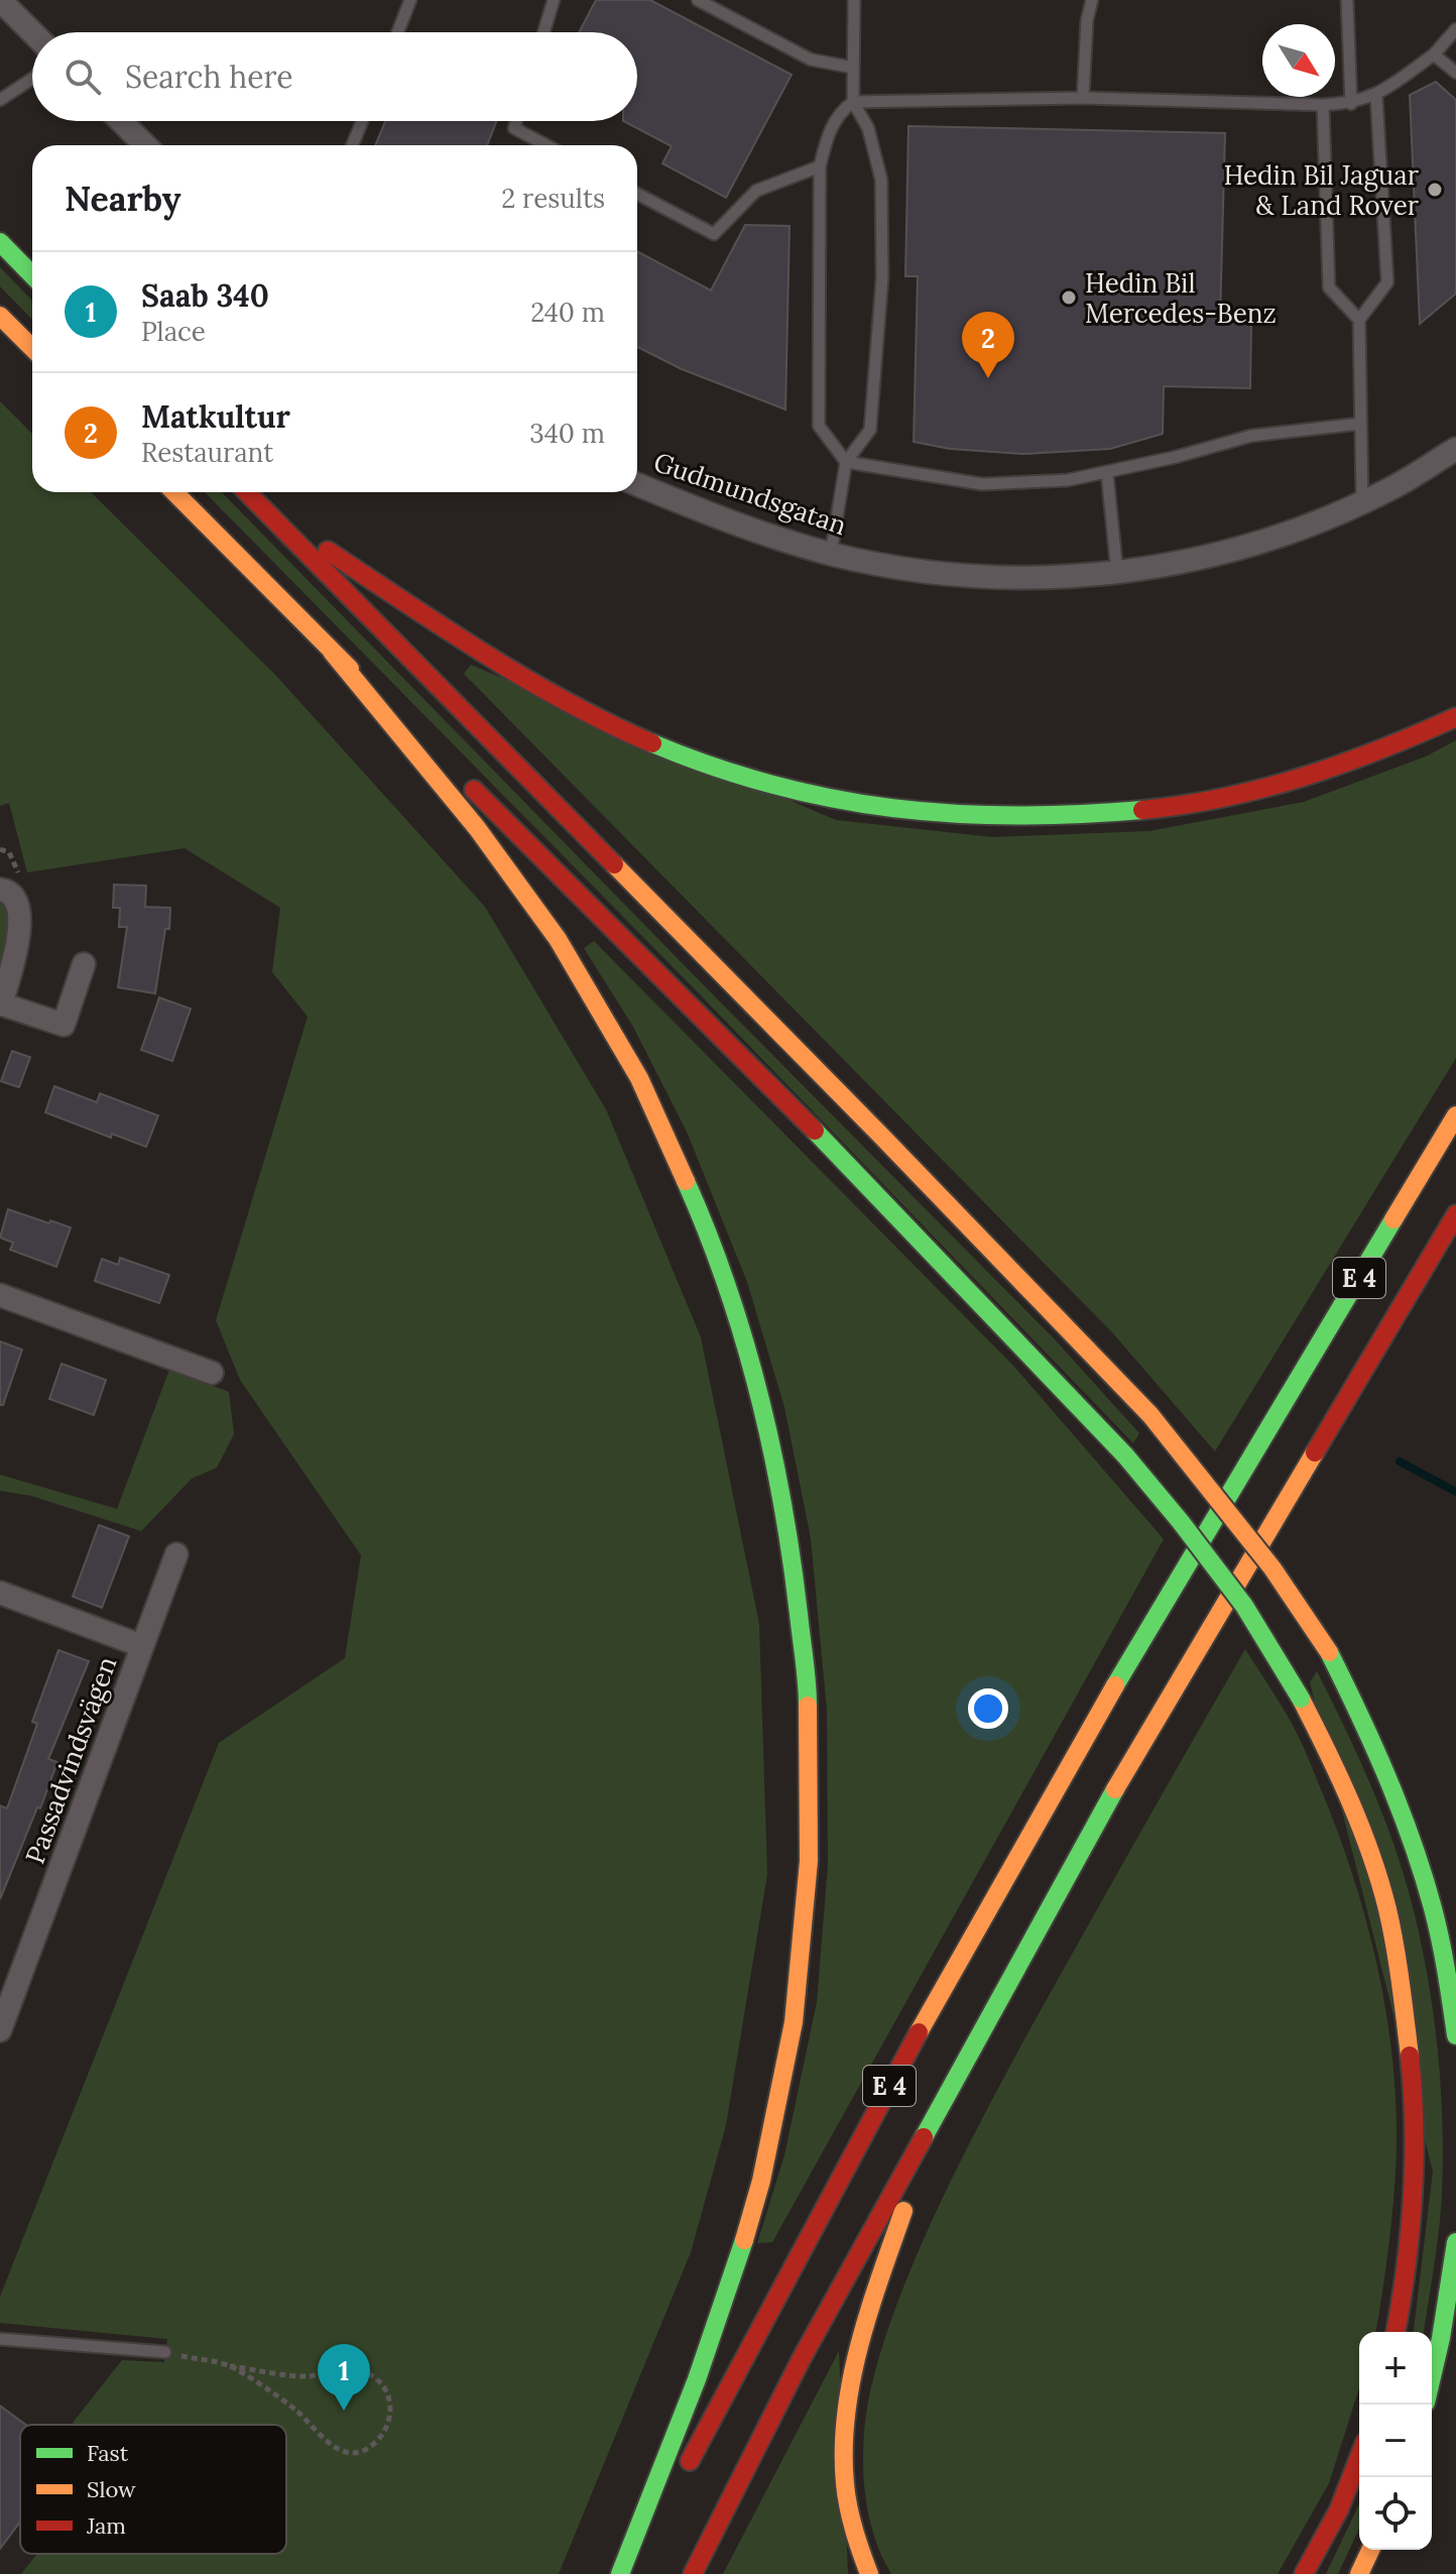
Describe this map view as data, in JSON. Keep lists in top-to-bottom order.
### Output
{
  "streets": {
    "highway": ["E 4"],
    "street": ["Gudmundsgatan", "Passadvindsvägen"]
  },
  "places": ["Hedin Bil Jaguar & Land Rover", "Hedin Bil Mercedes-Benz"],
  "legend": ["Fast", "Slow", "Jam"],
  "north": "bottom right",
  "page": {
    "search": "Search here",
    "heading": ["Nearby", "2 results"],
    "list": [
      {
        "mark": "1",
        "name": "Saab 340",
        "note": "Place",
        "value": "240 m"
      },
      {
        "mark": "2",
        "name": "Matkultur",
        "note": "Restaurant",
        "value": "340 m"
      }
    ],
    "pins": ["2", "1"],
    "map_buttons": ["+", "−"]
  }
}
